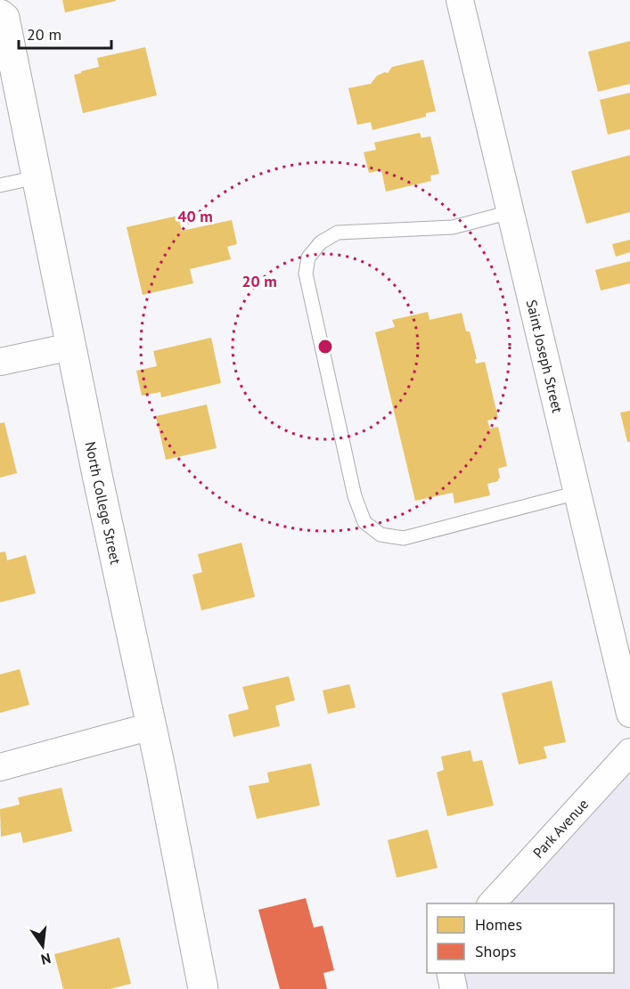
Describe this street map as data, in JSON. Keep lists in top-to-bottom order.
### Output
{
  "streets": {
    "main road": ["North College Street"],
    "street": ["Saint Joseph Street", "Park Avenue"]
  },
  "legend": ["Homes", "Shops"],
  "scale_bar": "20 m",
  "north": "bottom",
  "rings": ["40 m", "20 m"]
}
